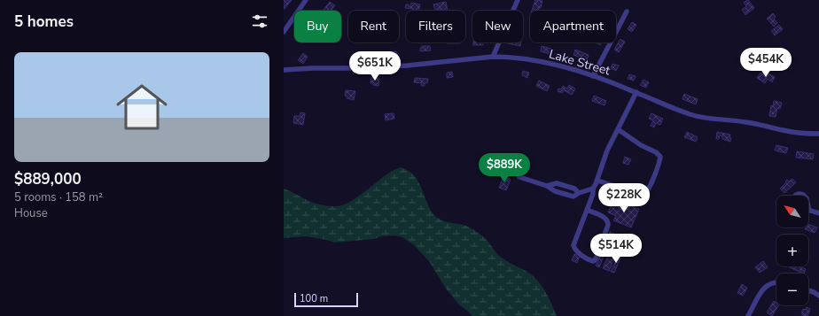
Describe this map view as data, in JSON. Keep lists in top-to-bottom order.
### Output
{
  "streets": {
    "street": ["Lake Street"]
  },
  "scale_bar": "100 m",
  "north": "top left",
  "page": {
    "heading": "5 homes",
    "chip": [
      "Buy",
      "Rent",
      "Filters",
      "New",
      "Apartment"
    ],
    "list": [
      {
        "name": "$889,000",
        "note": "5 rooms · 158 m² · House"
      }
    ],
    "price": [
      "$454K",
      "$651K",
      "$889K",
      "$228K",
      "$514K"
    ],
    "map_buttons": ["+", "−"],
    "scale": "100 m"
  }
}
